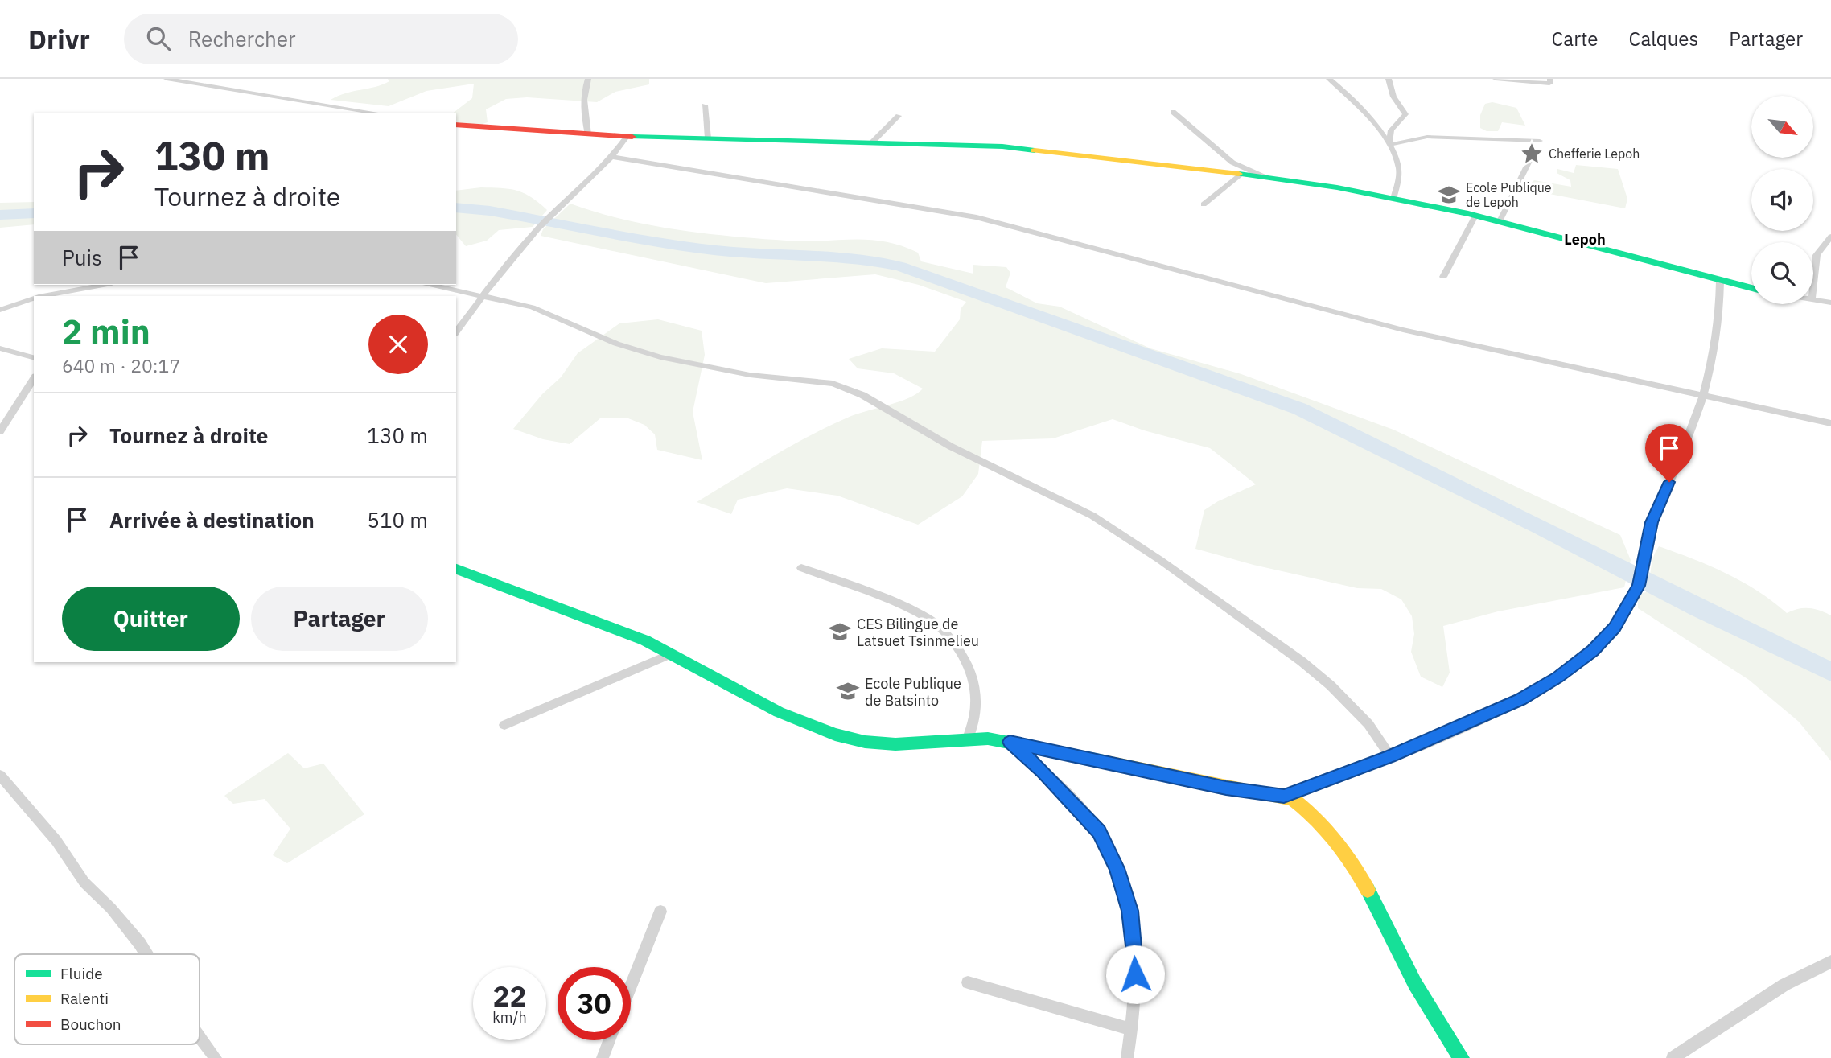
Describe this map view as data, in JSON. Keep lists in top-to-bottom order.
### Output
{
  "districts": ["Lepoh"],
  "places": {
    "place": ["Chefferie Lepoh"],
    "school or university": ["Ecole Publique de Lepoh", "CES Bilingue de Latsuet Tsinmelieu", "Ecole Publique de Batsinto"]
  },
  "legend": ["Fluide", "Ralenti", "Bouchon"],
  "north": "bottom right",
  "page": {
    "header": "Drivr",
    "search": "Rechercher",
    "nav": ["Carte", "Calques", "Partager"],
    "turn": ["130 m", "Tournez à droite"],
    "then": "Puis",
    "heading": ["2 min", "640 m · 20:17"],
    "list": [
      {
        "name": "Tournez à droite",
        "value": "130 m"
      },
      {
        "name": "Arrivée à destination",
        "value": "510 m"
      }
    ],
    "buttons": ["Quitter", "Partager"],
    "speed": "22 km/h",
    "limit": "30"
  }
}
